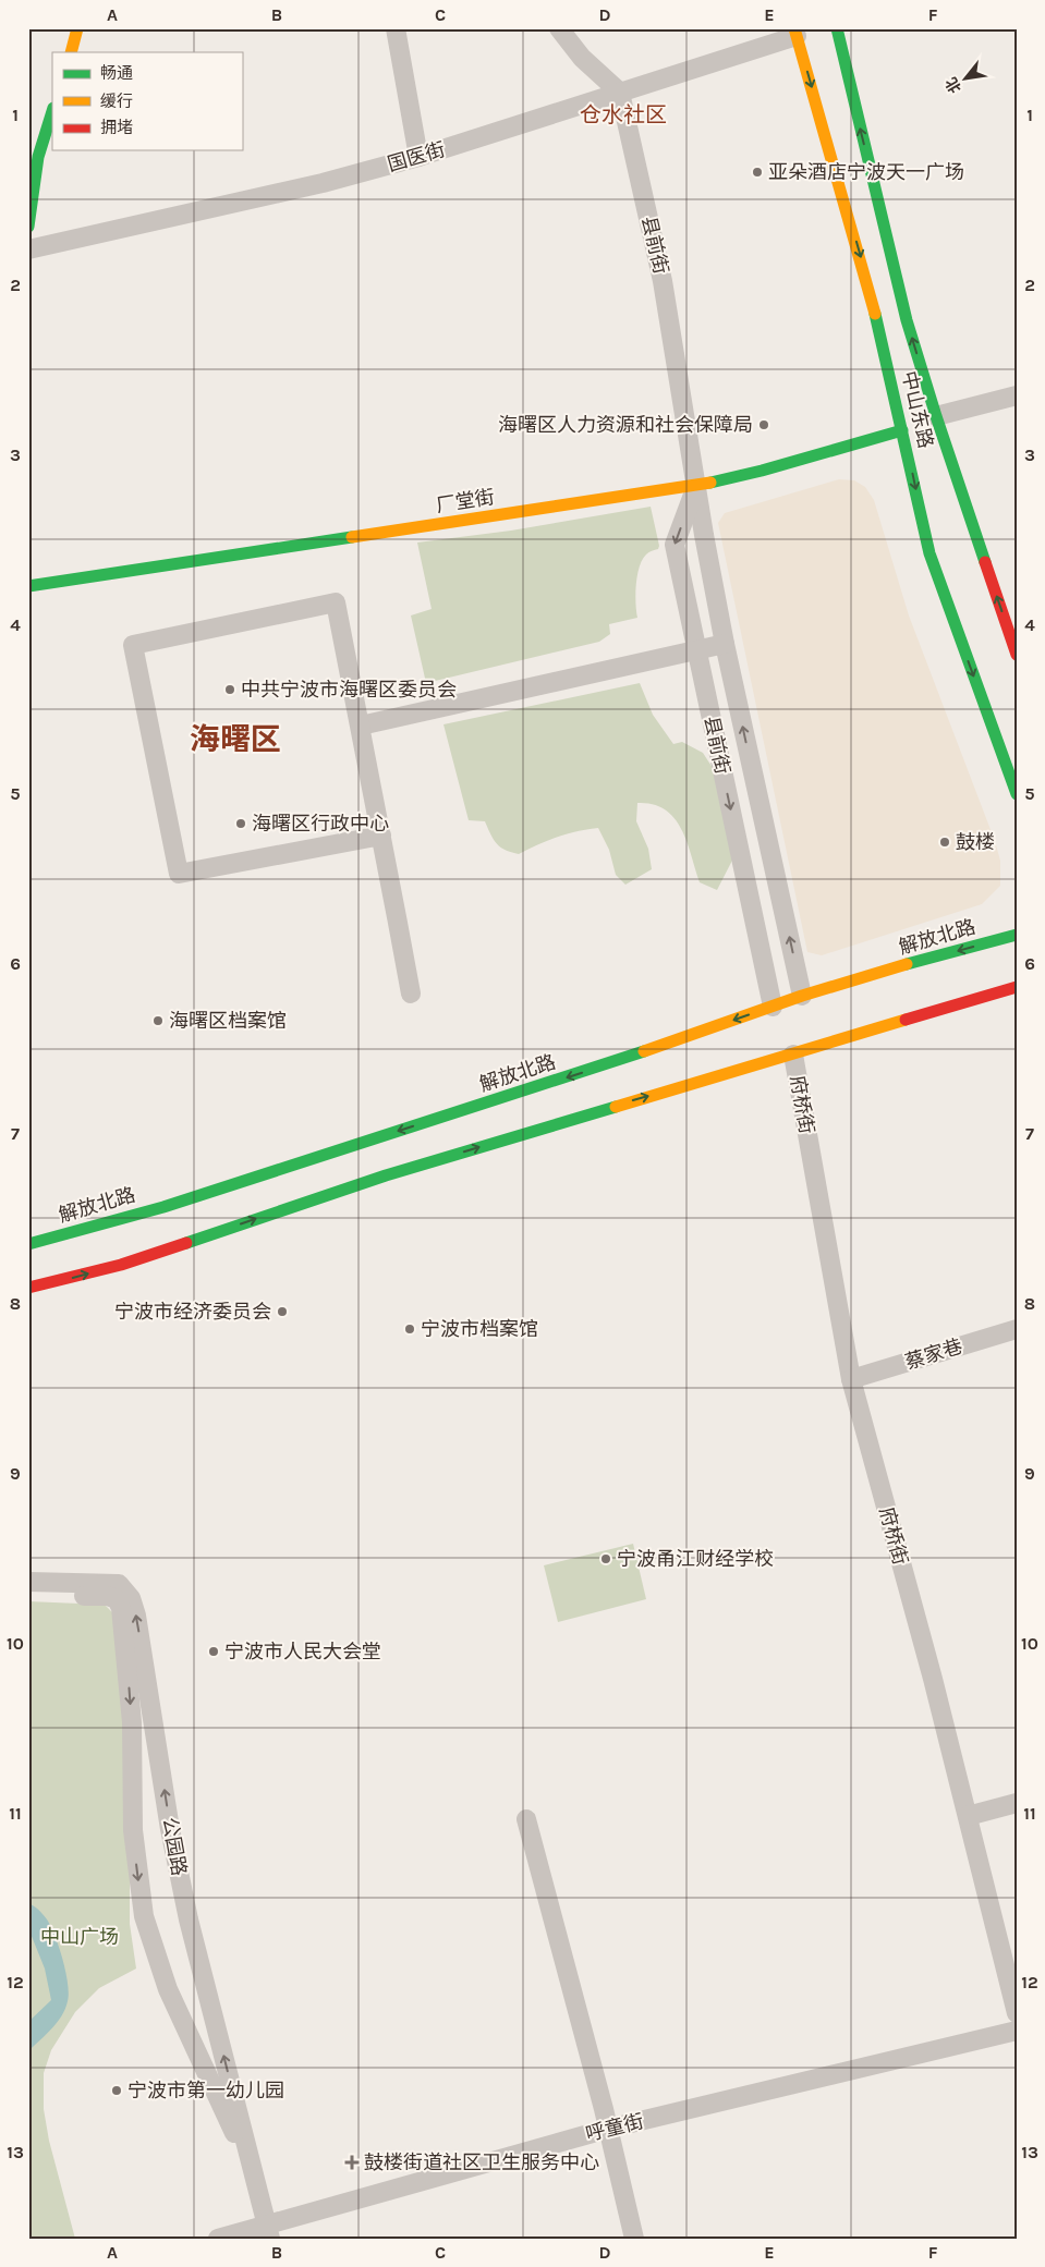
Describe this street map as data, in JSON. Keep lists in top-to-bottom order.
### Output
{
  "streets": {
    "main road": ["中山东路", "厂堂街", "解放北路"],
    "street": [
      "国医街",
      "县前街",
      "府桥街",
      "蔡家巷",
      "公园路",
      "呼童街"
    ]
  },
  "crossings": [
    ["国医街", "县前街"],
    ["国医街", "中山东路"],
    ["县前街", "厂堂街"],
    ["县前街", "解放北路"],
    ["中山东路", "厂堂街"],
    ["府桥街", "蔡家巷"],
    ["公园路", "呼童街"]
  ],
  "districts": ["仓水社区", "海曙区"],
  "parks": ["中山广场"],
  "places": {
    "other": [
      "亚朵酒店宁波天一广场",
      "海曙区人力资源和社会保障局",
      "中共宁波市海曙区委员会",
      "海曙区行政中心",
      "鼓楼",
      "海曙区档案馆",
      "宁波市经济委员会",
      "宁波市档案馆",
      "宁波甬江财经学校",
      "宁波市人民大会堂",
      "宁波市第一幼儿园"
    ],
    "health": ["鼓楼街道社区卫生服务中心"]
  },
  "legend": ["畅通", "缓行", "拥堵"],
  "north": "bottom left",
  "grid": {
    "columns": [
      "A",
      "B",
      "C",
      "D",
      "E",
      "F"
    ],
    "rows": [
      "1",
      "2",
      "3",
      "4",
      "5",
      "6",
      "7",
      "8",
      "9",
      "10",
      "11",
      "12",
      "13"
    ]
  }
}
